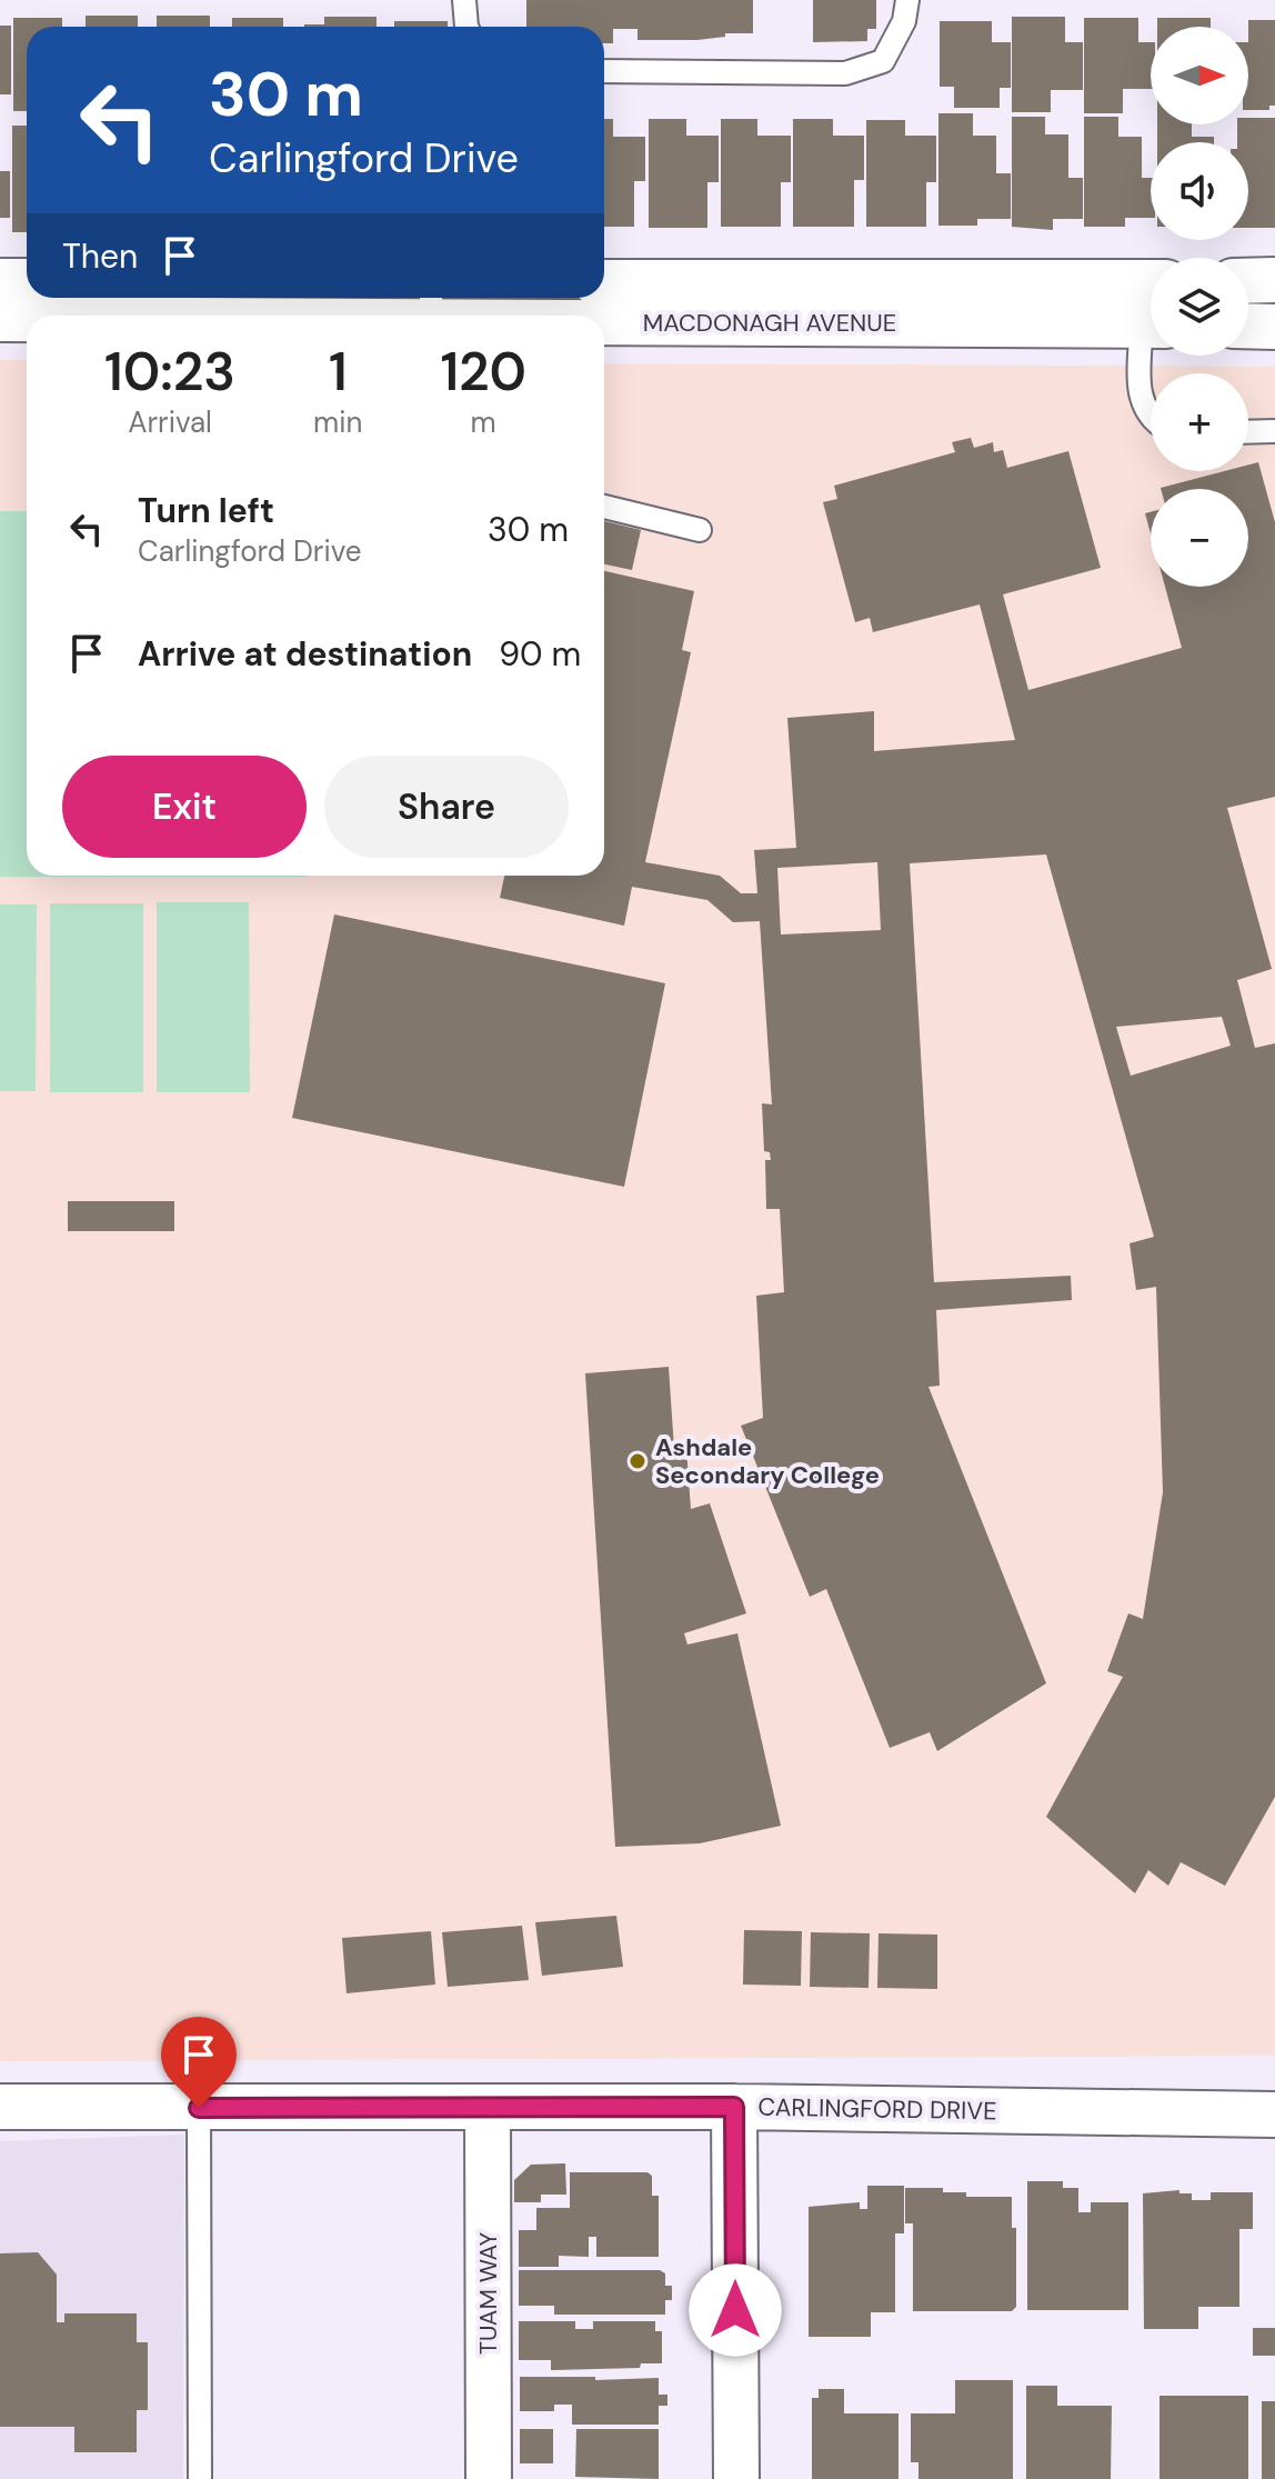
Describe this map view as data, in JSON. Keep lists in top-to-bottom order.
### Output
{
  "streets": {
    "street": ["MACDONAGH AVENUE", "CARLINGFORD DRIVE", "TUAM WAY"]
  },
  "crossings": [
    ["CARLINGFORD DRIVE", "TUAM WAY"]
  ],
  "places": ["Ashdale Secondary College"],
  "north": "right",
  "page": {
    "map_buttons": ["+", "−"],
    "turn": ["30 m", "Carlingford Drive"],
    "then": "Then",
    "eta": [
      "10:23",
      "Arrival",
      "1",
      "min",
      "120",
      "m"
    ],
    "list": [
      {
        "name": "Turn left",
        "note": "Carlingford Drive",
        "value": "30 m"
      },
      {
        "name": "Arrive at destination",
        "value": "90 m"
      }
    ],
    "buttons": ["Exit", "Share"]
  }
}
